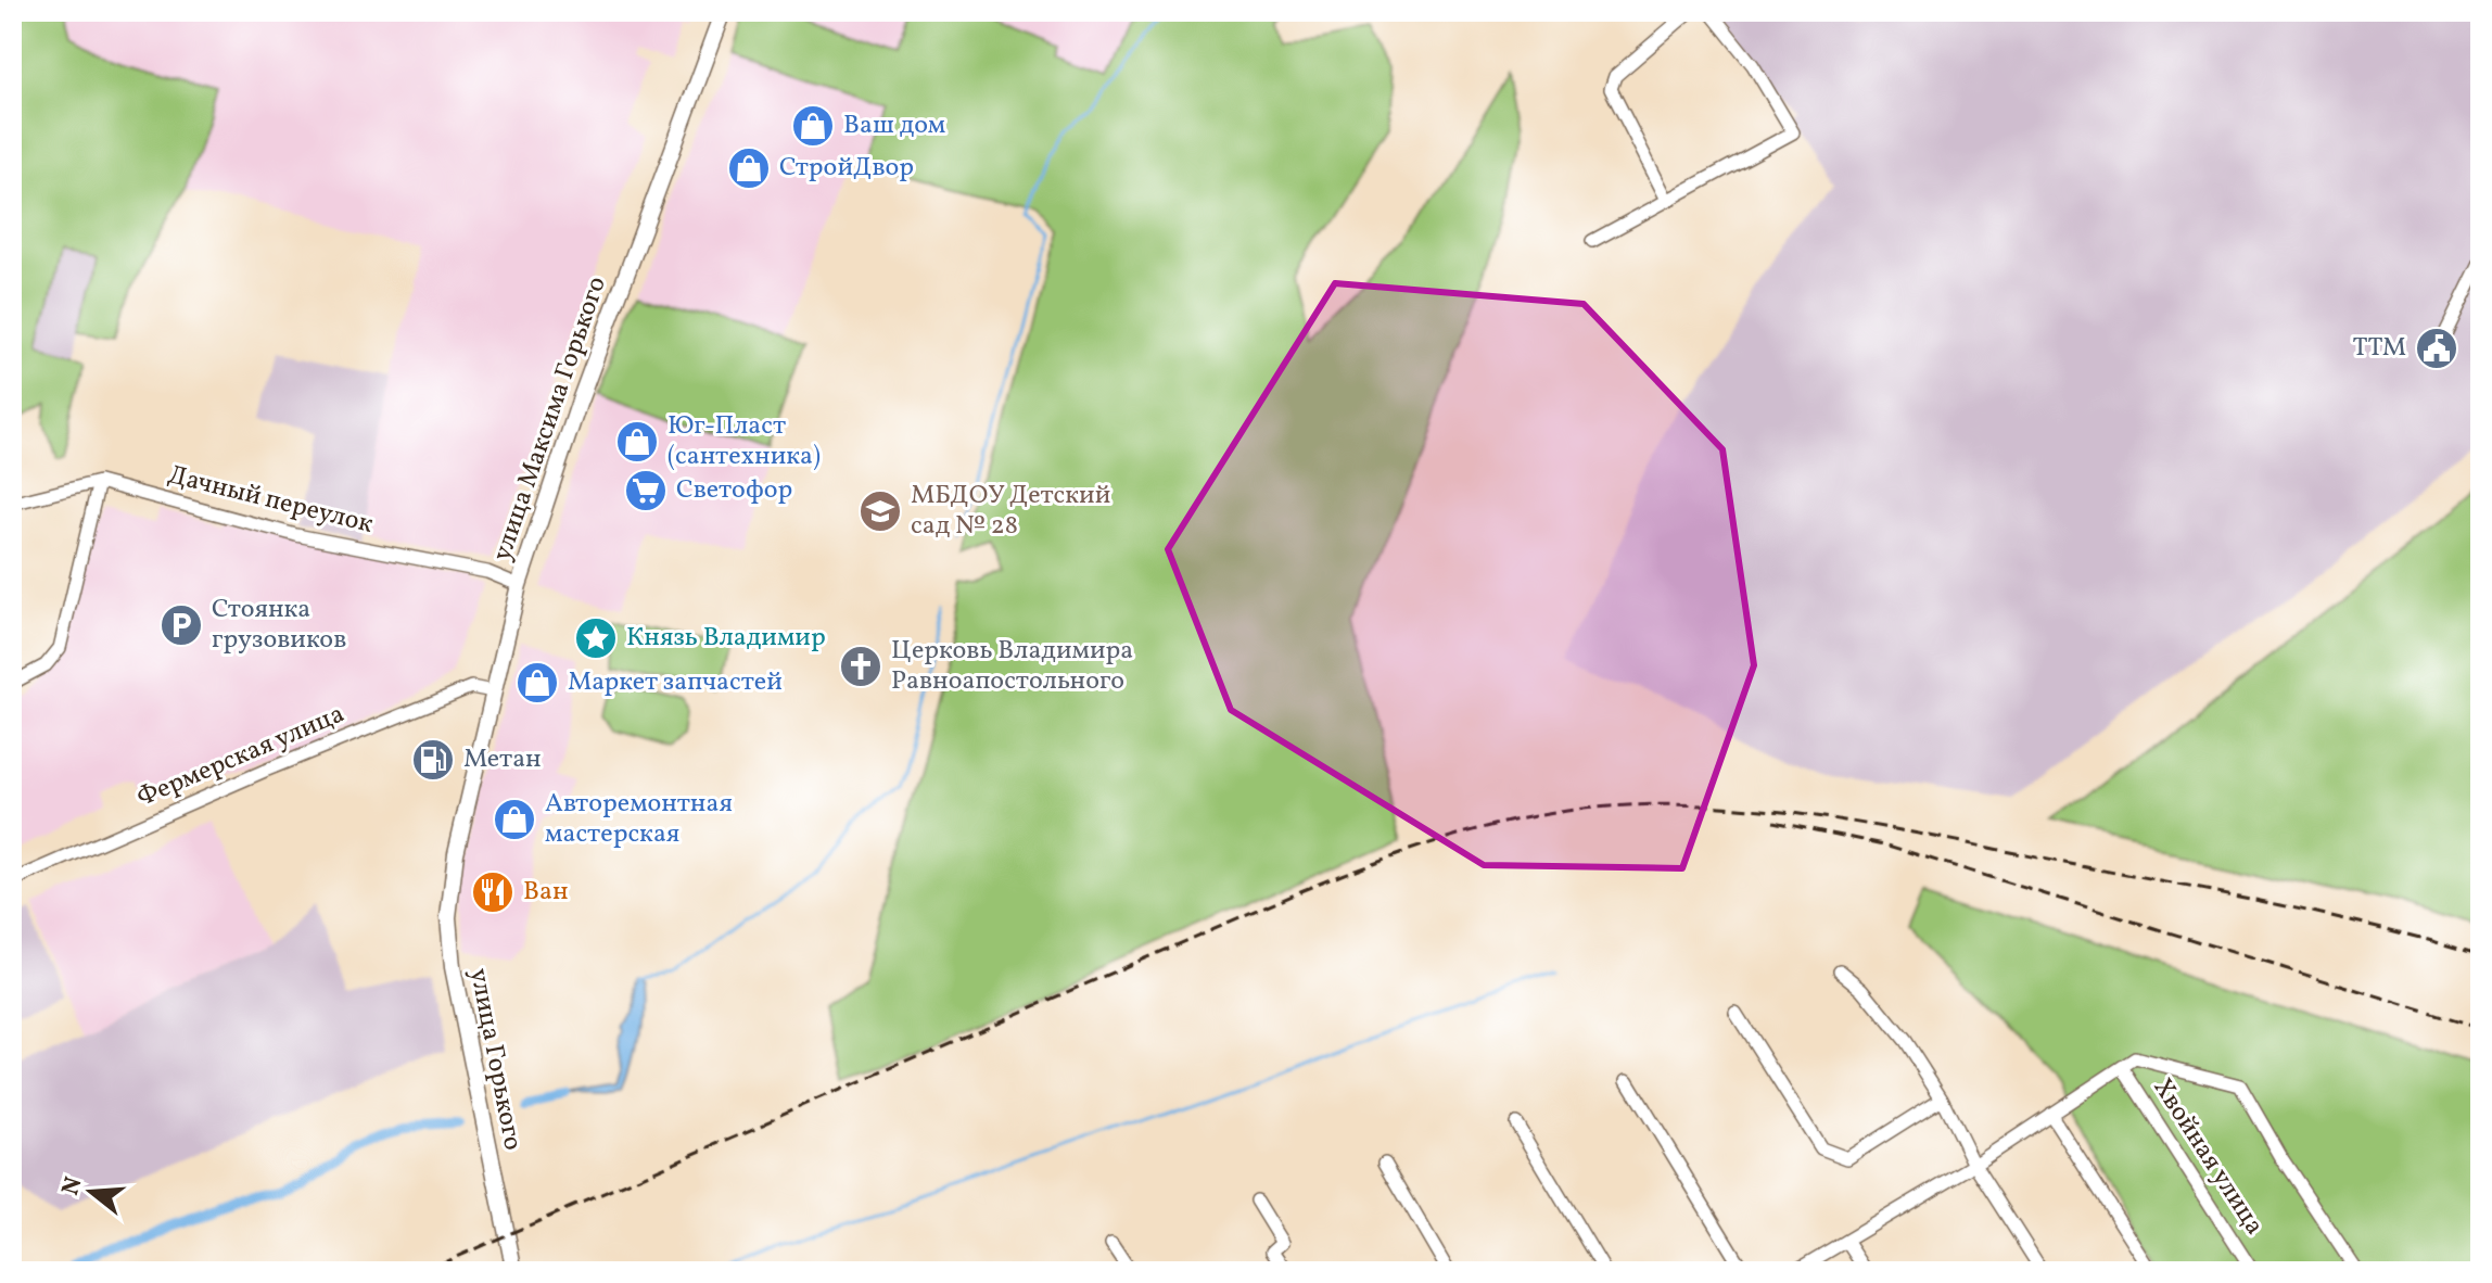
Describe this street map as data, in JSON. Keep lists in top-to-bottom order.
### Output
{
  "streets": {
    "main road": ["улица Максима Горького", "улица Горького"],
    "street": ["Дачный переулок", "Фермерская улица", "Хвойная улица"]
  },
  "crossings": [
    ["улица Максима Горького", "Дачный переулок"],
    ["улица Максима Горького", "Фермерская улица"],
    ["улица Максима Горького", "улица Горького"]
  ],
  "places": {
    "shop": [
      "Ваш дом",
      "СтройДвор",
      "Юг-Пласт (сантехника)",
      "Маркет запчастей",
      "Авторемонтная мастерская"
    ],
    "public building": ["ТТМ"],
    "supermarket": ["Светофор"],
    "school or university": ["МБДОУ Детский сад № 28"],
    "parking": ["Стоянка грузовиков"],
    "place": ["Князь Владимир"],
    "church": ["Церковь Владимира Равноапостольного"],
    "fuel station": ["Метан"],
    "restaurant": ["Ван"]
  },
  "north": "left"
}
